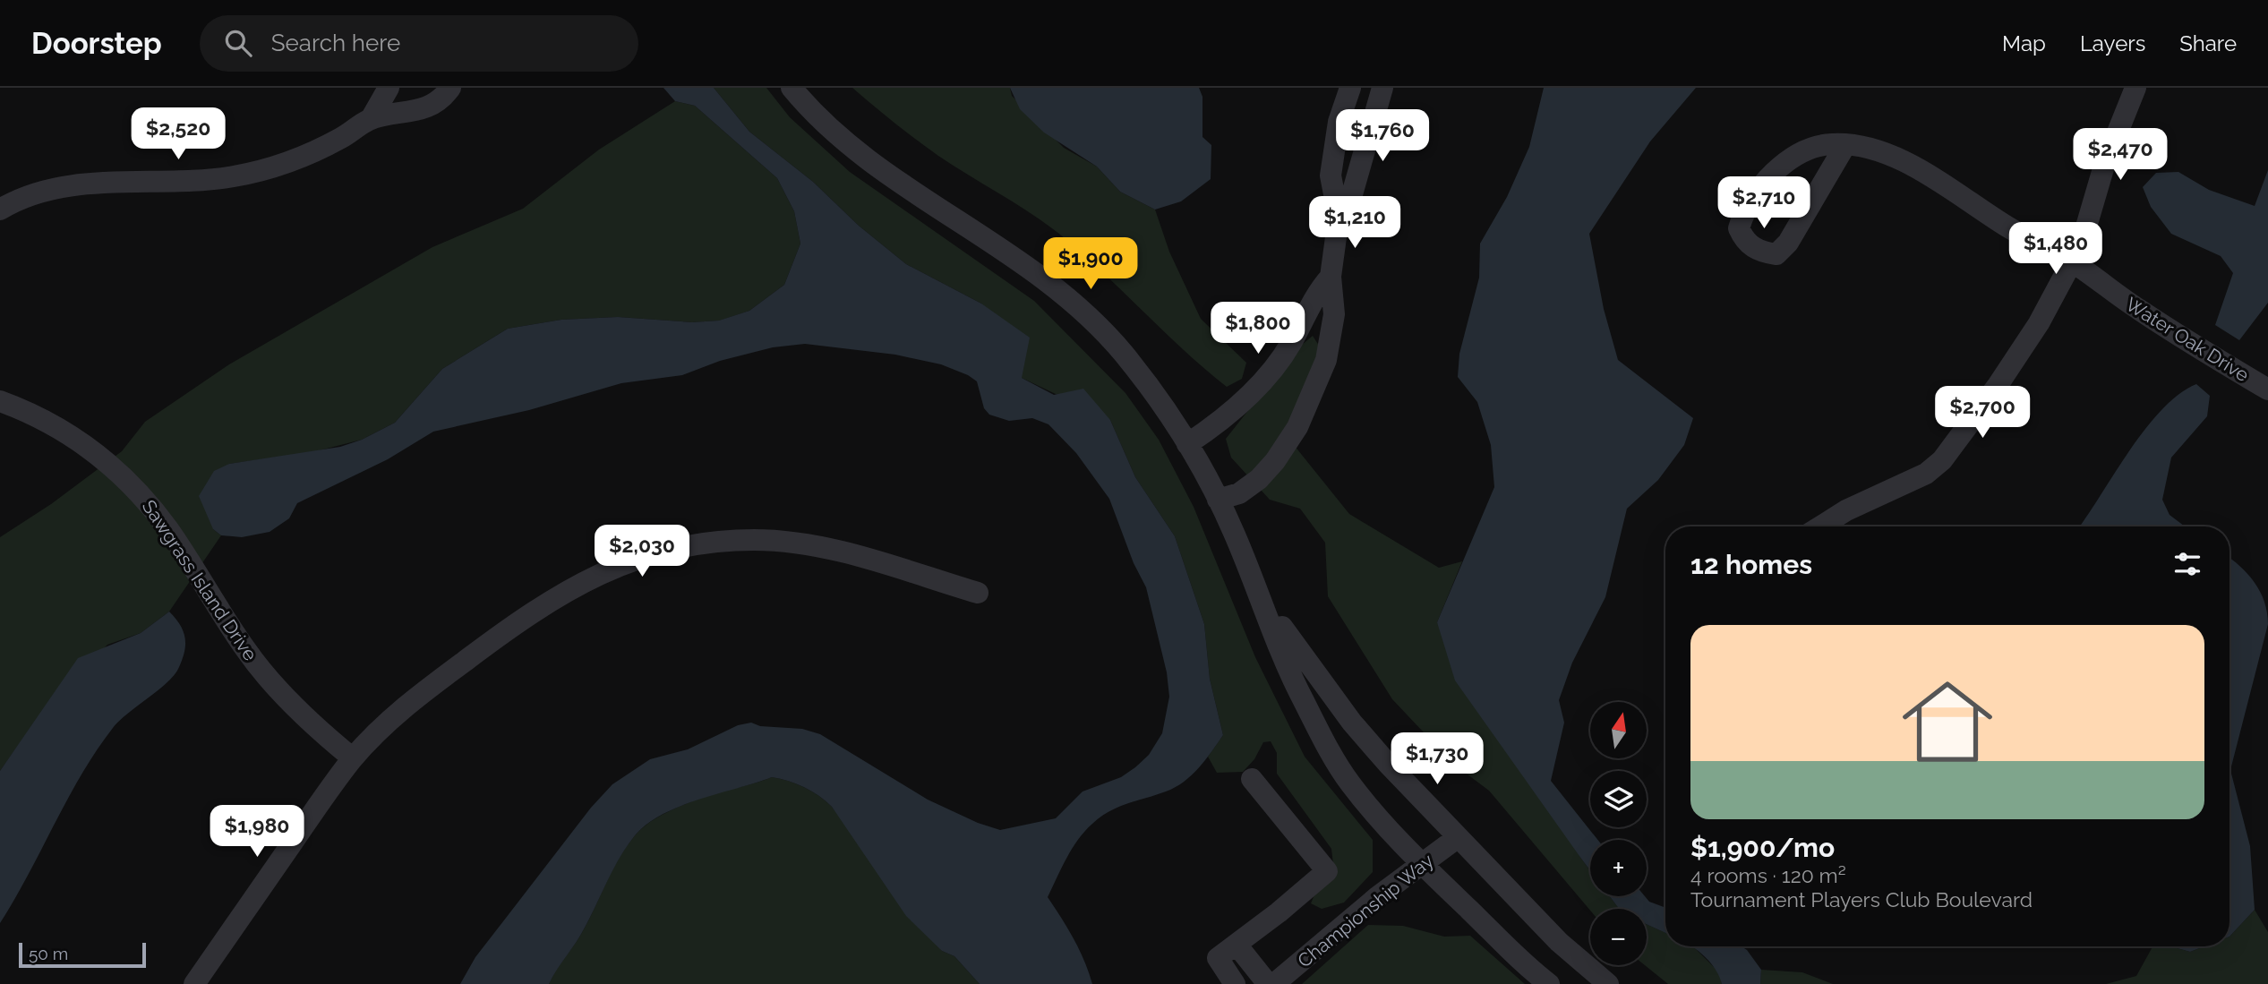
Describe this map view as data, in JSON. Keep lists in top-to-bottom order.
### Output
{
  "streets": {
    "street": ["Water Oak Drive", "Sawgrass Island Drive", "Championship Way"]
  },
  "scale_bar": "50 m",
  "north": "top",
  "page": {
    "header": "Doorstep",
    "search": "Search here",
    "nav": ["Map", "Layers", "Share"],
    "price": [
      "$2,520",
      "$1,760",
      "$2,470",
      "$2,710",
      "$1,210",
      "$1,480",
      "$1,900",
      "$1,800",
      "$2,700",
      "$2,030",
      "$1,730",
      "$1,980"
    ],
    "heading": "12 homes",
    "list": [
      {
        "name": "$1,900/mo",
        "note": "4 rooms · 120 m² · Tournament Players Club Boulevard"
      }
    ],
    "map_buttons": ["+", "−"],
    "scale": "50 m"
  }
}
